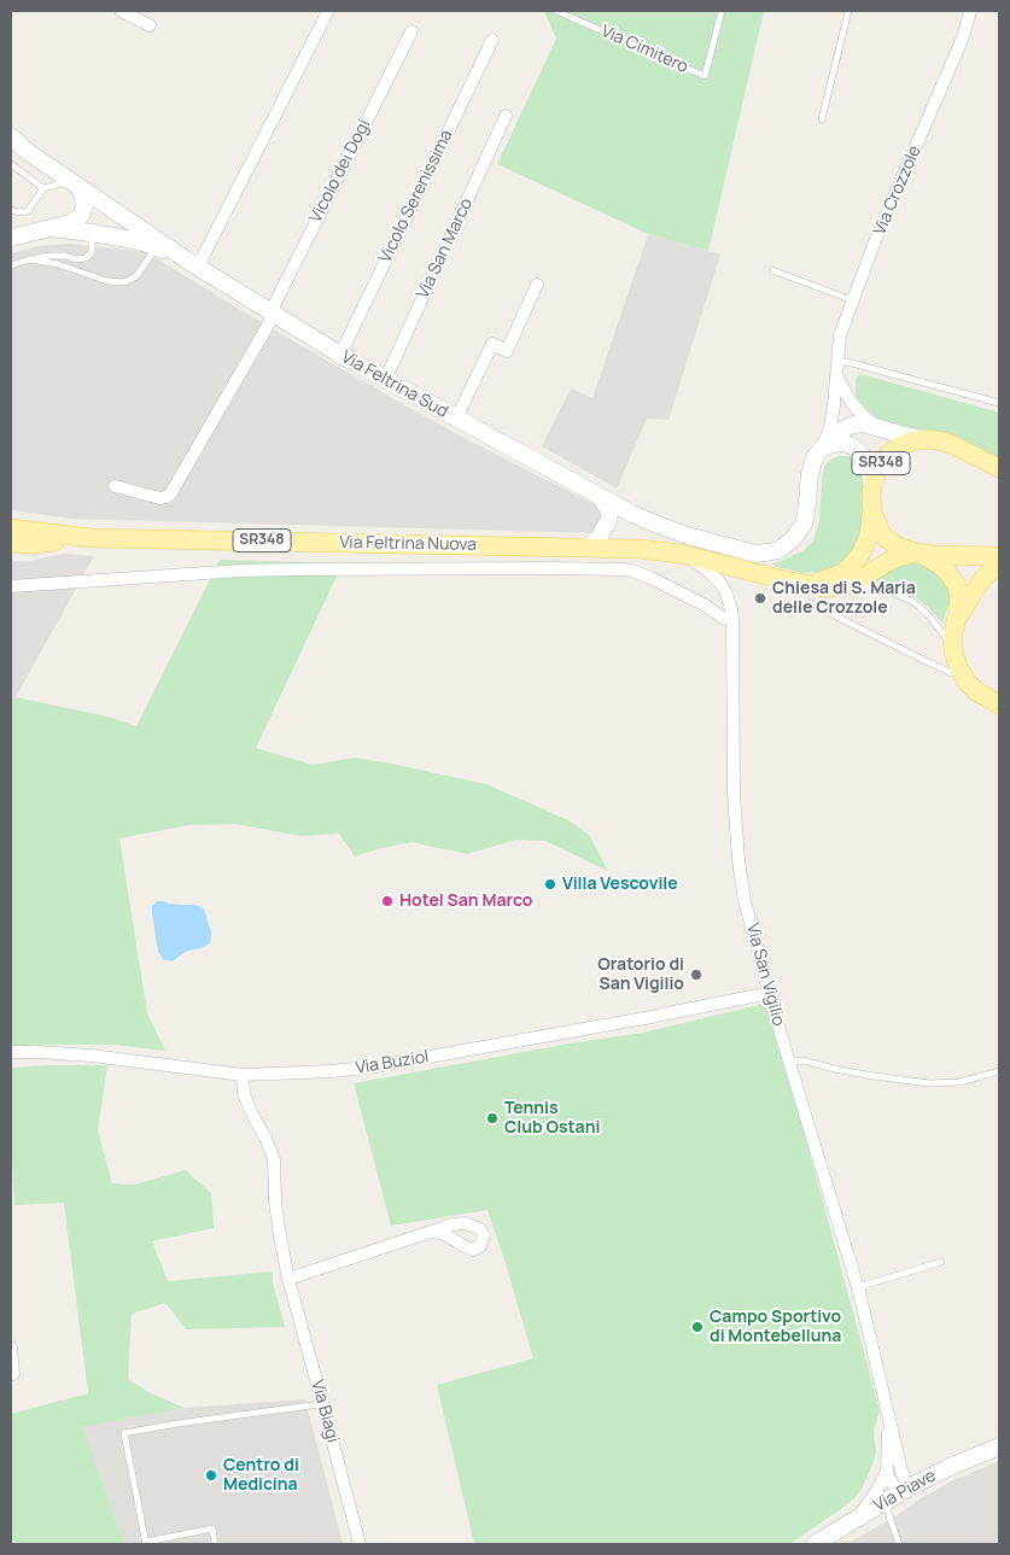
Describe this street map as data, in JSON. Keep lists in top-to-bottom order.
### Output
{
  "streets": {
    "main road": [
      "Via Feltrina Sud",
      "SR348",
      "Via Feltrina Nuova",
      "Via Piave"
    ],
    "street": [
      "Vicolo dei Dogi",
      "Via Crozzole",
      "Vicolo Serenissima",
      "Via San Marco",
      "Via San Vigilio",
      "Via Buziol",
      "Via Biagi"
    ],
    "lane": ["Via Cimitero"]
  },
  "crossings": [
    ["Vicolo dei Dogi", "Via Feltrina Sud"],
    ["Via Crozzole", "Via Feltrina Sud"],
    ["Vicolo Serenissima", "Via Feltrina Sud"],
    ["Via San Marco", "Via Feltrina Sud"],
    ["Via Feltrina Sud", "SR348"],
    ["SR348", "Via Feltrina Nuova"],
    ["Via Feltrina Nuova", "Via San Vigilio"],
    ["Via San Vigilio", "Via Buziol"],
    ["Via San Vigilio", "Via Piave"],
    ["Via Buziol", "Via Biagi"]
  ],
  "places": [
    "Chiesa di S. Maria delle Crozzole",
    "Villa Vescovile",
    "Hotel San Marco",
    "Oratorio di San Vigilio",
    "Tennis Club Ostani",
    "Campo Sportivo di Montebelluna",
    "Centro di Medicina"
  ]
}
